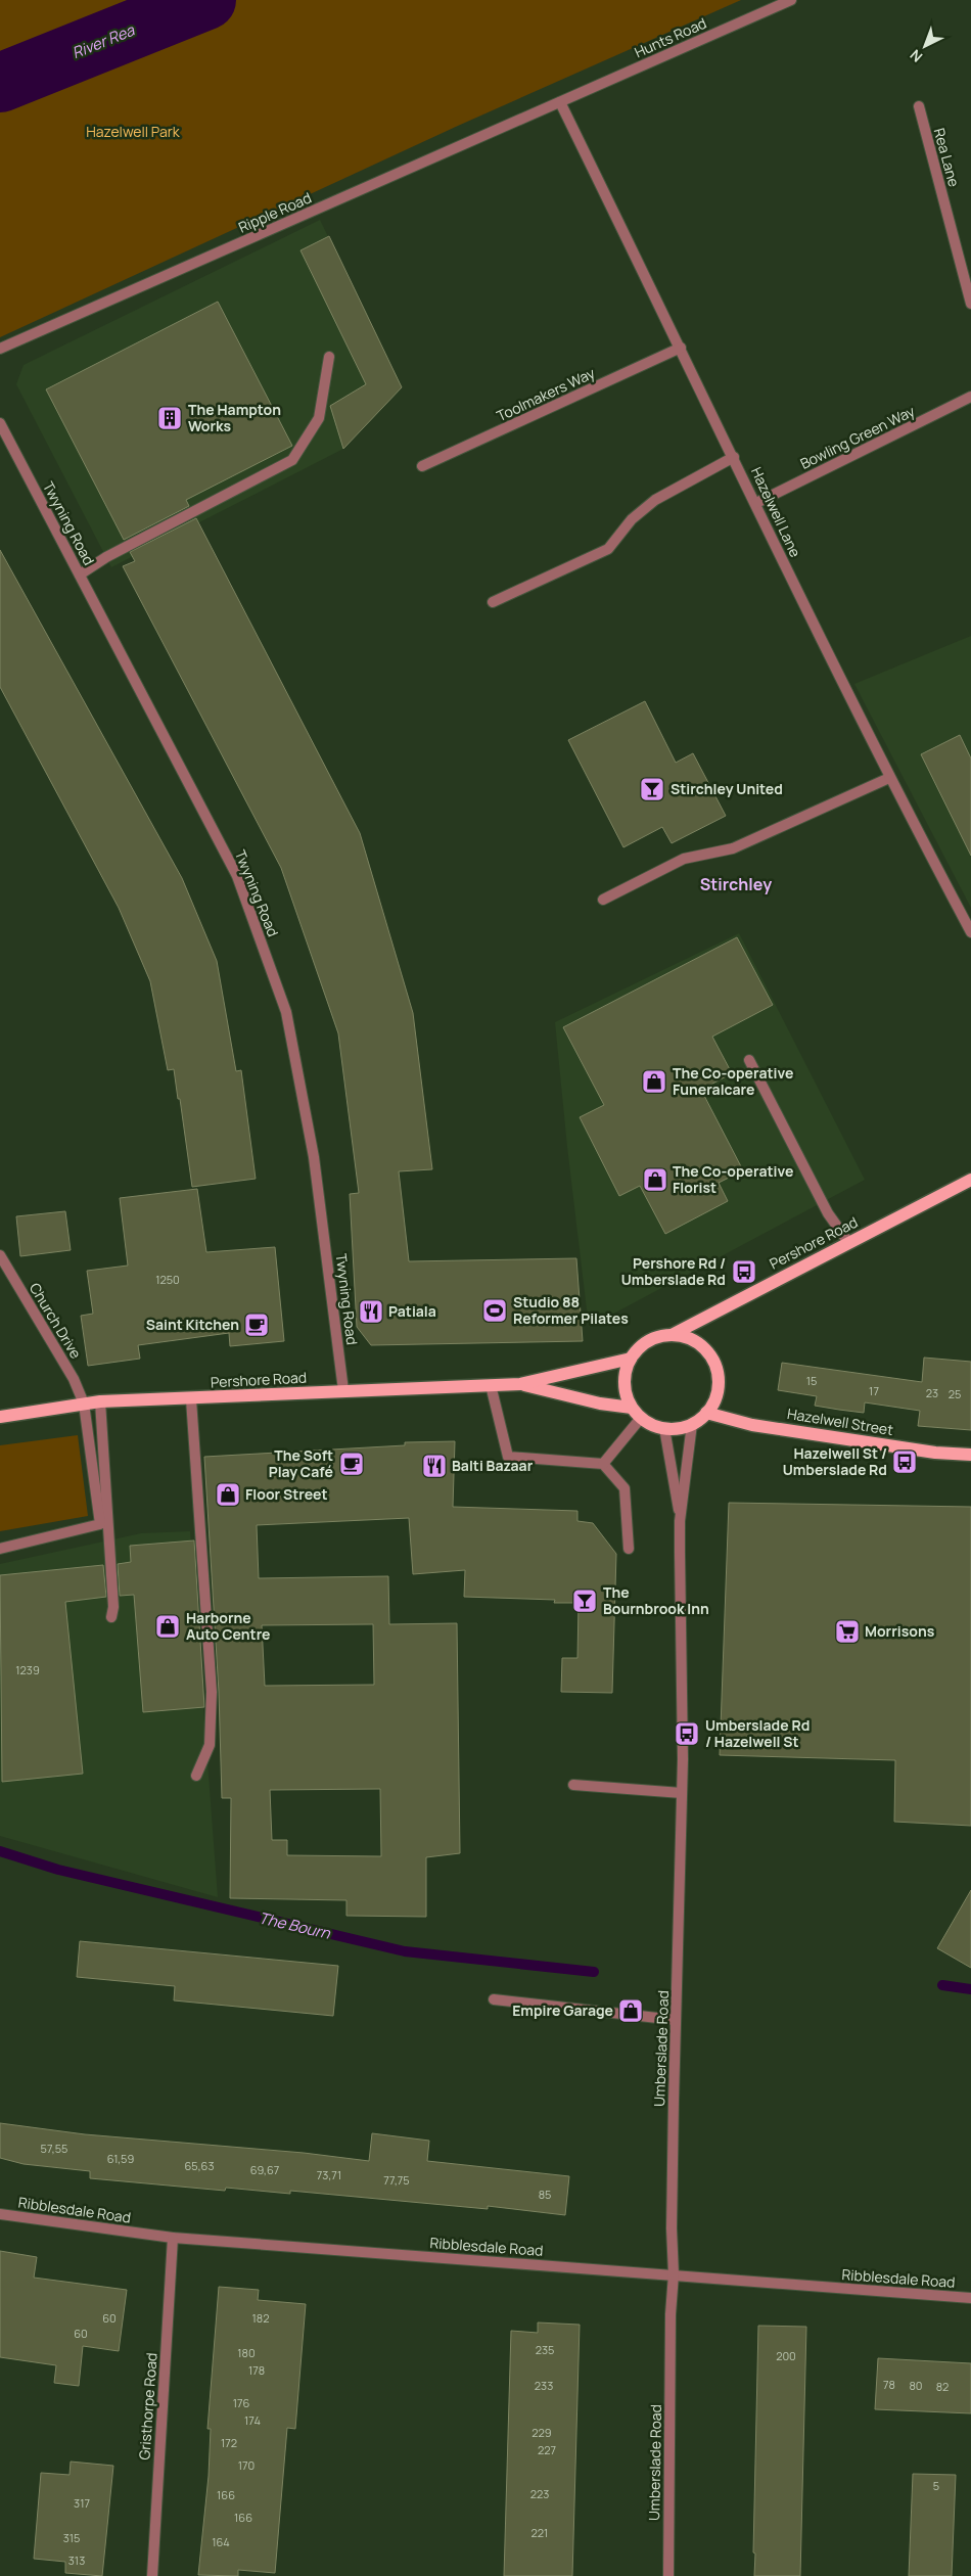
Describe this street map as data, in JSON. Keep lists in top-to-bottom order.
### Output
{
  "streets": {
    "main road": ["Pershore Road", "Hazelwell Street"],
    "street": [
      "Hunts Road",
      "Rea Lane",
      "Ripple Road",
      "Toolmakers Way",
      "Bowling Green Way",
      "Hazelwell Lane",
      "Twyning Road",
      "Church Drive",
      "Umberslade Road",
      "Ribblesdale Road",
      "Gristhorpe Road"
    ]
  },
  "crossings": [
    ["Hunts Road", "Ripple Road"],
    ["Hunts Road", "Hazelwell Lane"],
    ["Ripple Road", "Hazelwell Lane"],
    ["Toolmakers Way", "Hazelwell Lane"],
    ["Bowling Green Way", "Hazelwell Lane"],
    ["Twyning Road", "Pershore Road"],
    ["Pershore Road", "Church Drive"],
    ["Pershore Road", "Hazelwell Street"],
    ["Pershore Road", "Umberslade Road"],
    ["Hazelwell Street", "Umberslade Road"],
    ["Umberslade Road", "Ribblesdale Road"],
    ["Ribblesdale Road", "Gristhorpe Road"]
  ],
  "districts": ["Stirchley"],
  "water": ["River Rea", "The Bourn"],
  "parks": ["Hazelwell Park"],
  "places": {
    "building": ["The Hampton Works"],
    "bar": ["Stirchley United", "The Bournbrook Inn"],
    "shop": [
      "The Co-operative Funeralcare",
      "The Co-operative Florist",
      "Floor Street",
      "Harborne Auto Centre",
      "Empire Garage"
    ],
    "bus stop": ["Pershore Rd / Umberslade Rd", "Hazelwell St / Umberslade Rd", "Umberslade Rd / Hazelwell St"],
    "sports": ["Studio 88 Reformer Pilates"],
    "restaurant": ["Patiala", "Balti Bazaar"],
    "cafe": ["Saint Kitchen", "The Soft Play Café"],
    "supermarket": ["Morrisons"]
  },
  "house_numbers": [
    "1250",
    "15",
    "17",
    "23",
    "25",
    "1239",
    "57,55",
    "61,59",
    "65,63",
    "69,67",
    "73,71",
    "77,75",
    "85",
    "60",
    "182",
    "60",
    "235",
    "180",
    "200",
    "178",
    "78",
    "233",
    "80",
    "82",
    "176",
    "174",
    "229",
    "172",
    "227",
    "170",
    "5",
    "223",
    "166",
    "317",
    "166",
    "221",
    "315",
    "164",
    "313"
  ],
  "north": "bottom left"
}
